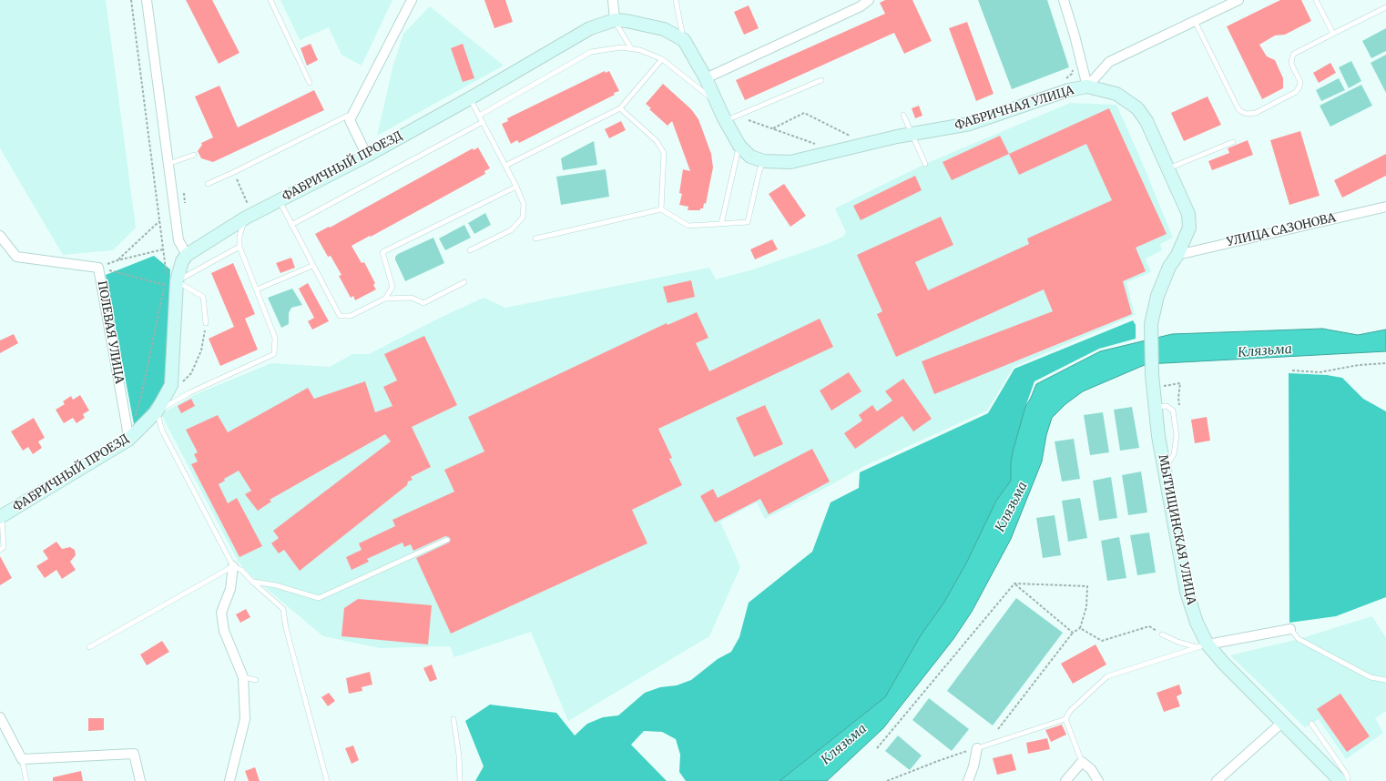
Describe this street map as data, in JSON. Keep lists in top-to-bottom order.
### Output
{
  "streets": {
    "street": [
      "ФАБРИЧНАЯ УЛИЦА",
      "ФАБРИЧНЫЙ ПРОЕЗД",
      "УЛИЦА САЗОНОВА",
      "ПОЛЕВАЯ УЛИЦА",
      "МЫТИЩИНСКАЯ УЛИЦА"
    ]
  },
  "crossings": [
    ["ФАБРИЧНАЯ УЛИЦА", "УЛИЦА САЗОНОВА"],
    ["ФАБРИЧНАЯ УЛИЦА", "МЫТИЩИНСКАЯ УЛИЦА"],
    ["ФАБРИЧНЫЙ ПРОЕЗД", "ПОЛЕВАЯ УЛИЦА"]
  ],
  "water": ["Клязьма"]
}
